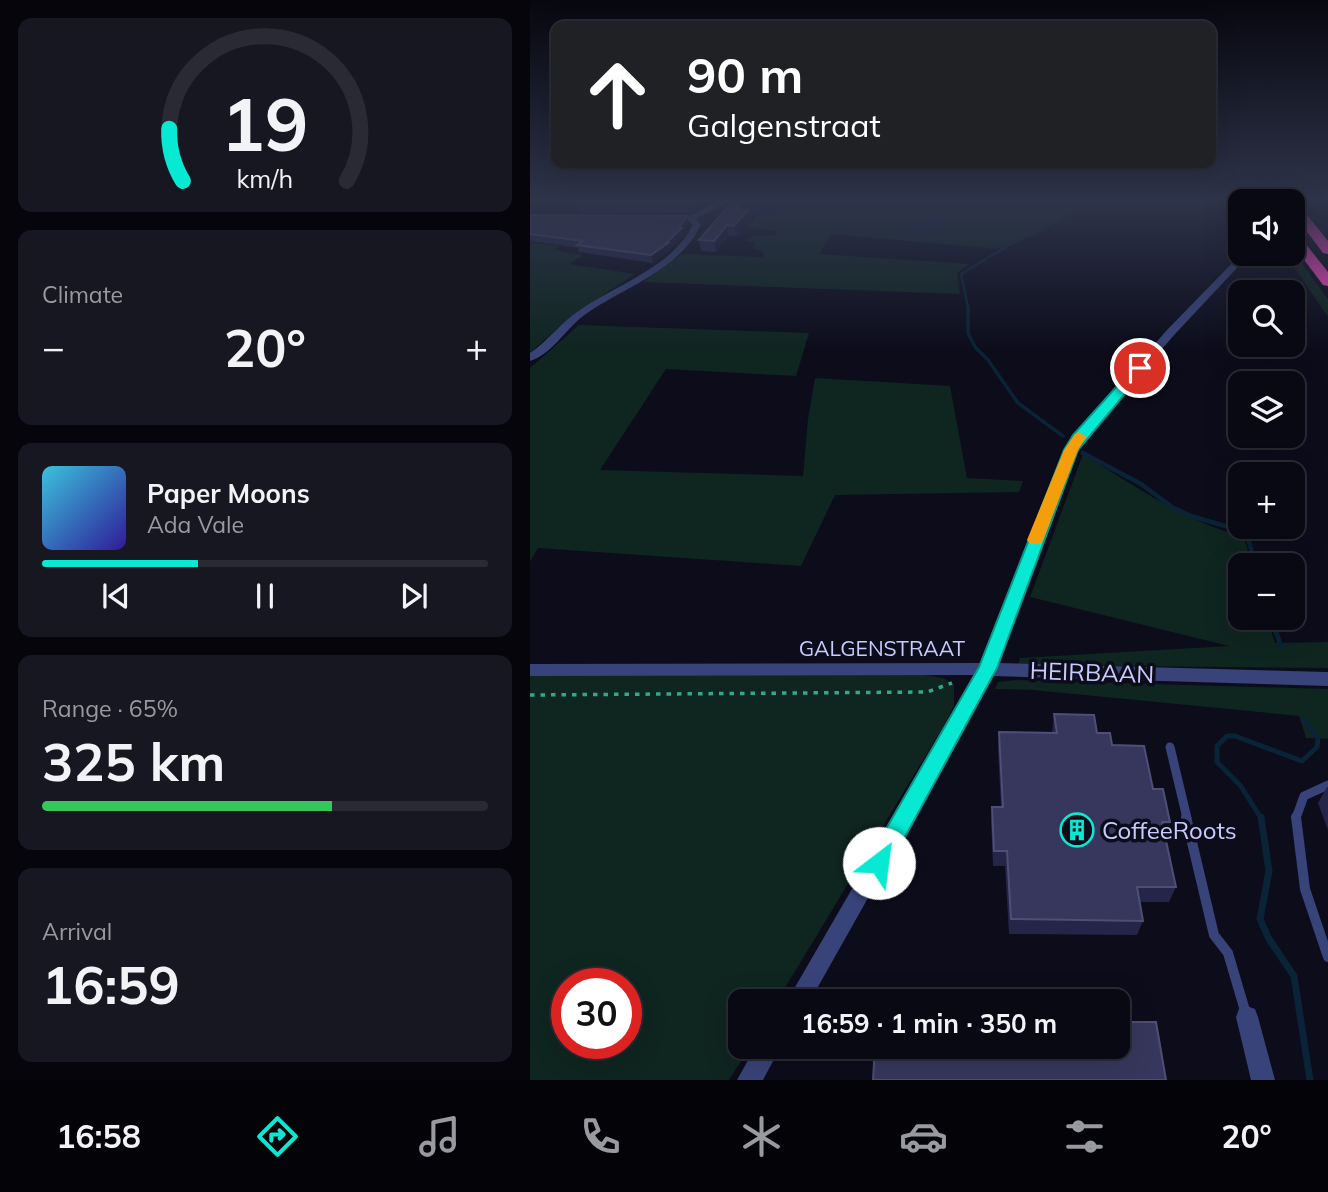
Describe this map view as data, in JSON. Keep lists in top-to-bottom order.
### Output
{
  "streets": {
    "street": ["GALGENSTRAAT", "HEIRBAAN"]
  },
  "crossings": [
    ["GALGENSTRAAT", "HEIRBAAN"]
  ],
  "places": {
    "building": ["CoffeeRoots"]
  },
  "page": {
    "turn": ["90 m", "Galgenstraat"],
    "map_buttons": ["+", "−"],
    "tile": [
      "Climate",
      ["Range · 65%", "325 km"],
      ["Arrival", "16:59"]
    ],
    "heat": ["−", "20°", "+"],
    "song": ["Paper Moons", "Ada Vale"],
    "limit": "30",
    "trip": "16:59 · 1 min · 350 m",
    "tabs": ["16:58", "20°"],
    "gauge": ["19", "km/h"]
  }
}
